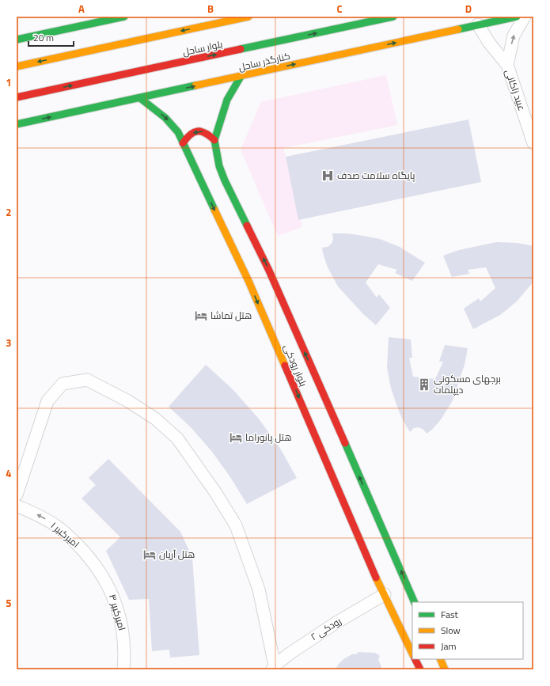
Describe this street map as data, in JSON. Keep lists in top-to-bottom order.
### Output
{
  "streets": {
    "main road": ["بلوار ساحل", "کنارگذر ساحل", "بلوار رودکی"],
    "street": [
      "عبید زاکانی",
      "امیرکبیر ۱",
      "امیرکبیر ۳",
      "رودکی ۲"
    ]
  },
  "crossings": [
    ["کنارگذر ساحل", "عبید زاکانی"],
    ["کنارگذر ساحل", "بلوار رودکی"],
    ["بلوار رودکی", "رودکی ۲"],
    ["امیرکبیر ۱", "امیرکبیر ۳"]
  ],
  "one_way": ["امیرکبیر ۱"],
  "places": {
    "hospital": ["پایگاه سلامت صدف"],
    "hotel": ["هتل تماشا", "هتل پانوراما", "هتل آریان"],
    "building": ["برجهای مسکونی دیپلمات"]
  },
  "legend": ["Fast", "Slow", "Jam"],
  "scale_bar": "20 m",
  "grid": {
    "columns": [
      "A",
      "B",
      "C",
      "D"
    ],
    "rows": [
      "1",
      "2",
      "3",
      "4",
      "5"
    ]
  }
}
